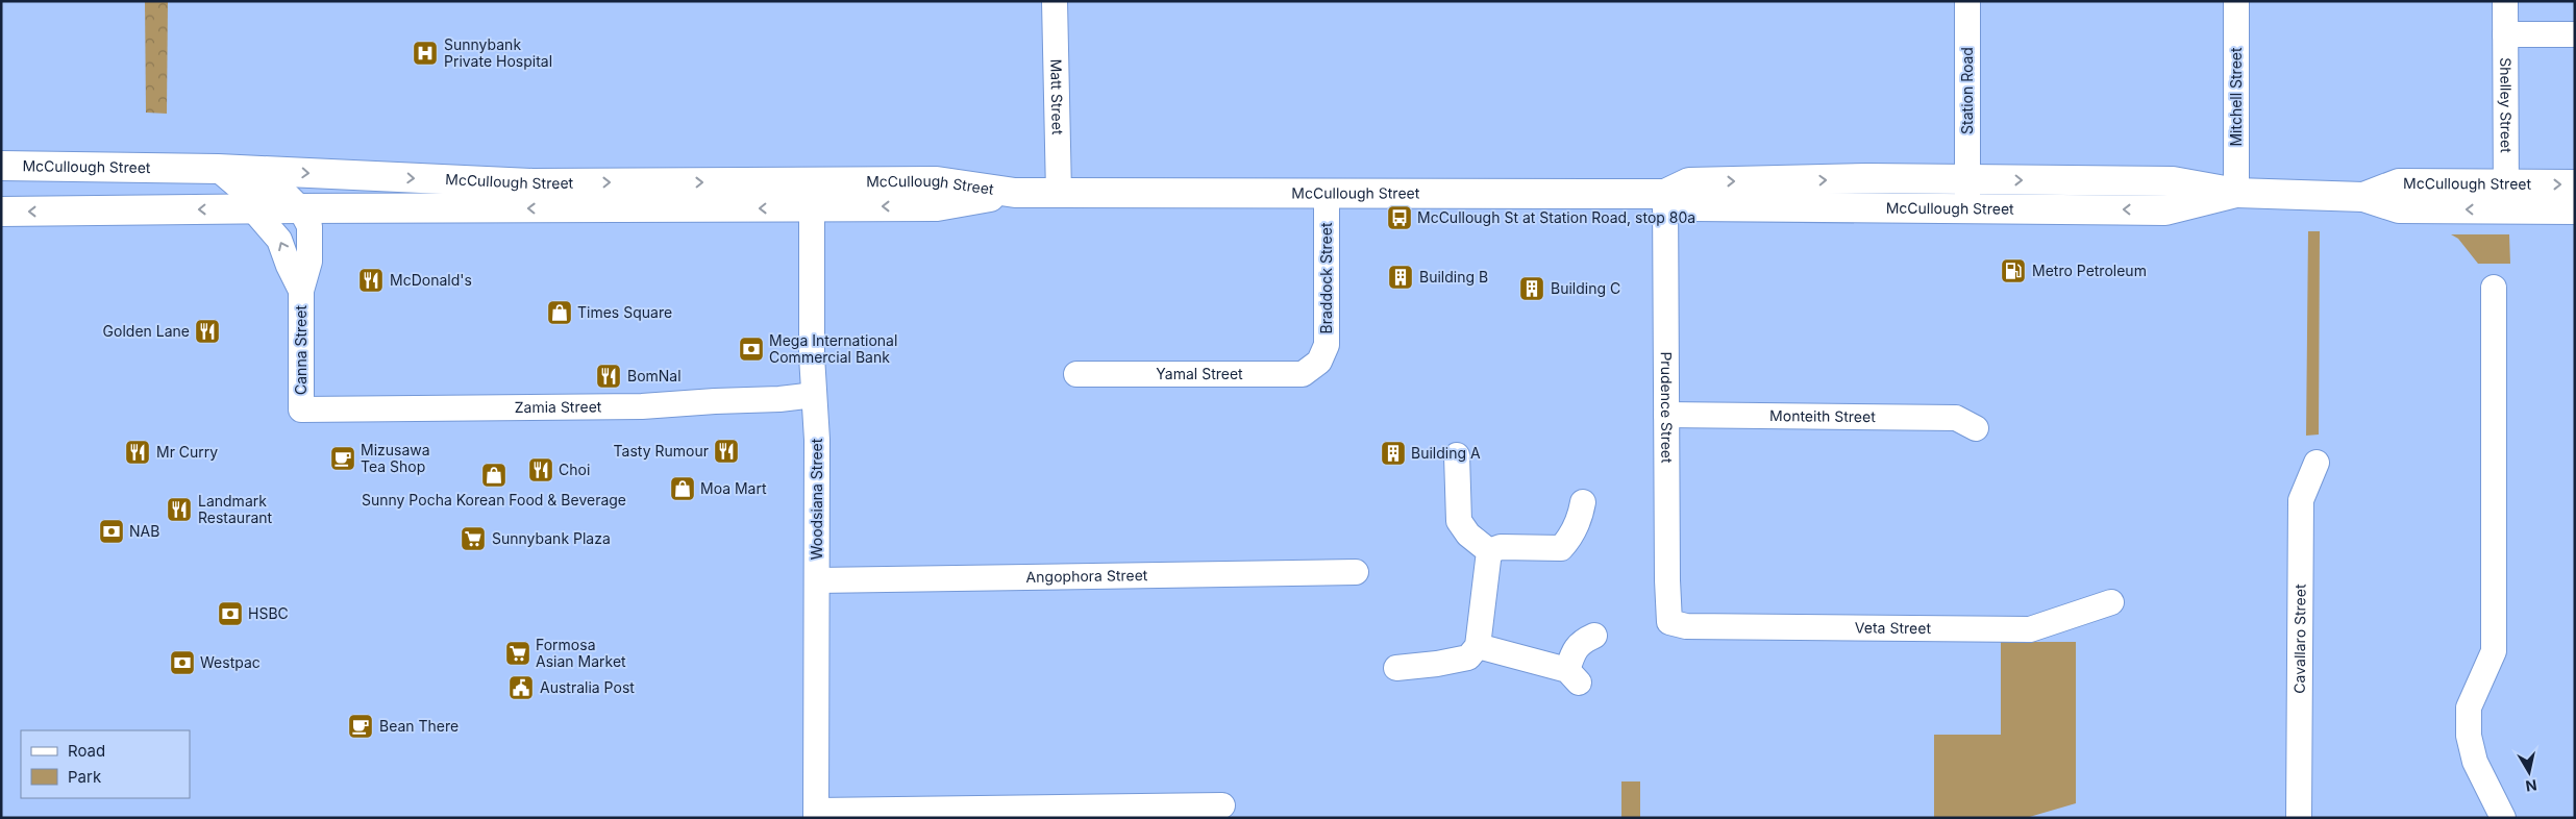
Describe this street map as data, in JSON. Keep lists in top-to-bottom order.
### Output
{
  "streets": {
    "main road": ["McCullough Street"],
    "street": [
      "Station Road",
      "Mitchell Street",
      "Matt Street",
      "Shelley Street",
      "Braddock Street",
      "Canna Street",
      "Yamal Street",
      "Zamia Street",
      "Prudence Street",
      "Monteith Street",
      "Woodsiana Street",
      "Angophora Street",
      "Veta Street",
      "Cavallaro Street"
    ]
  },
  "crossings": [
    ["Station Road", "McCullough Street"],
    ["Mitchell Street", "McCullough Street"],
    ["Matt Street", "McCullough Street"],
    ["Shelley Street", "McCullough Street"],
    ["McCullough Street", "Braddock Street"],
    ["McCullough Street", "Canna Street"],
    ["McCullough Street", "Prudence Street"],
    ["McCullough Street", "Woodsiana Street"],
    ["Braddock Street", "Yamal Street"],
    ["Canna Street", "Zamia Street"],
    ["Zamia Street", "Woodsiana Street"],
    ["Prudence Street", "Monteith Street"],
    ["Prudence Street", "Veta Street"],
    ["Woodsiana Street", "Angophora Street"]
  ],
  "places": {
    "hospital": ["Sunnybank Private Hospital"],
    "bus stop": ["McCullough St at Station Road, stop 80a"],
    "fuel station": ["Metro Petroleum"],
    "building": ["Building B", "Building C", "Building A"],
    "restaurant": [
      "McDonald's",
      "Golden Lane",
      "BomNal",
      "Tasty Rumour",
      "Mr Curry",
      "Choi",
      "Landmark Restaurant"
    ],
    "shop": ["Times Square", "Sunny Pocha Korean Food & Beverage", "Moa Mart"],
    "bank": [
      "Mega International Commercial Bank",
      "NAB",
      "HSBC",
      "Westpac"
    ],
    "cafe": ["Mizusawa Tea Shop", "Bean There"],
    "supermarket": ["Sunnybank Plaza", "Formosa Asian Market"],
    "public building": ["Australia Post"]
  },
  "legend": ["Road", "Park"],
  "north": "bottom"
}
